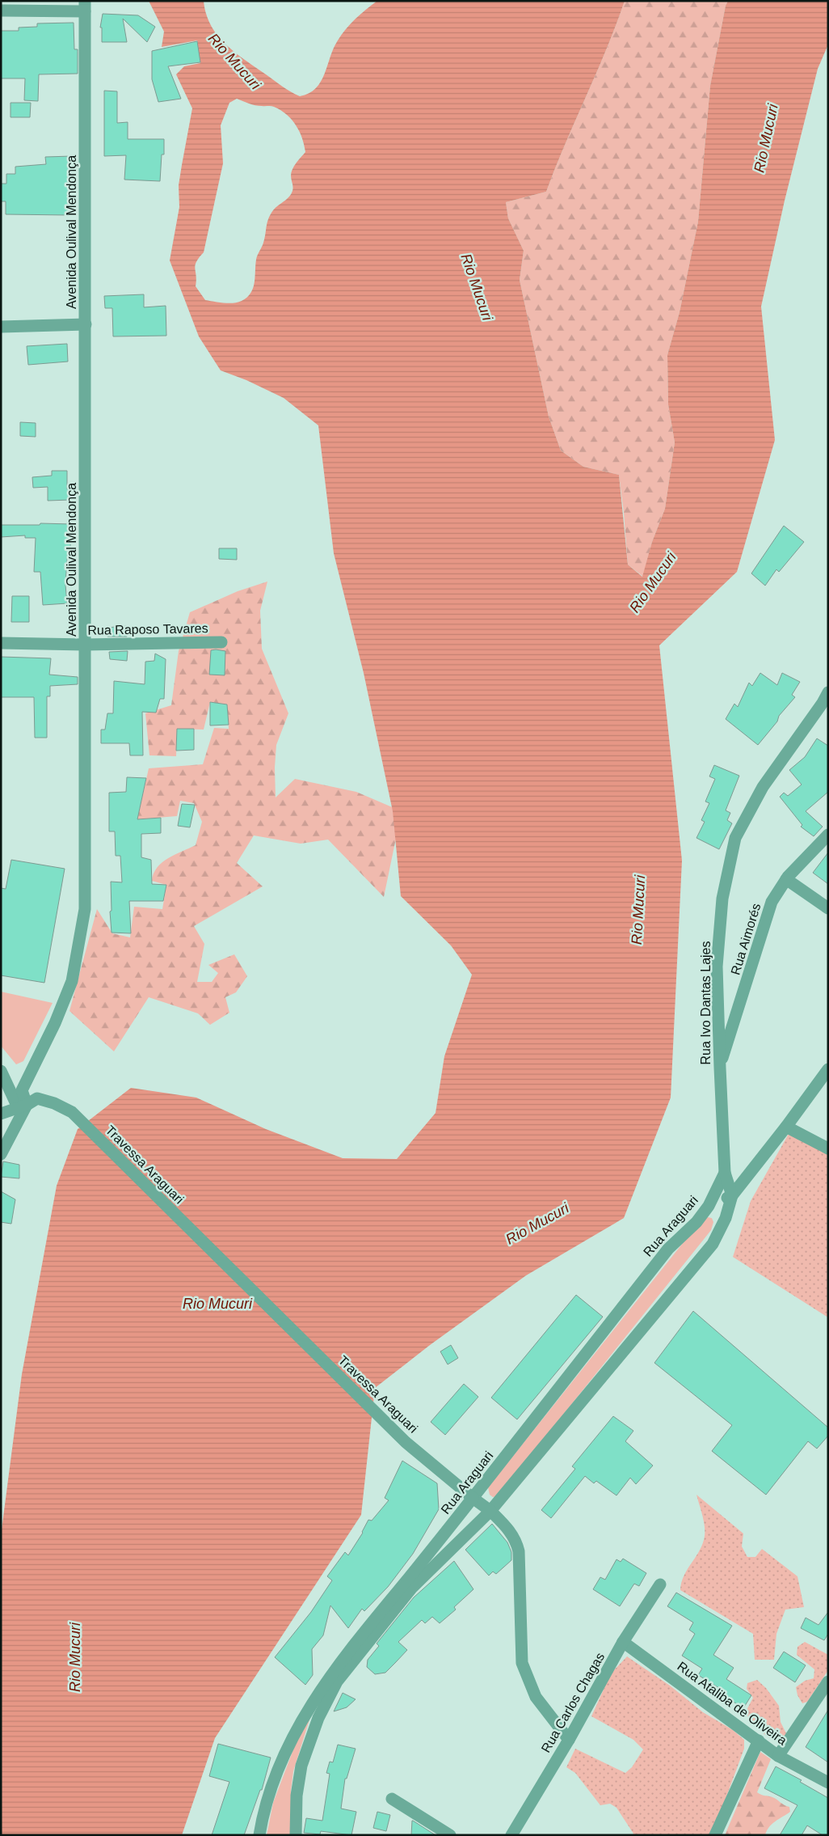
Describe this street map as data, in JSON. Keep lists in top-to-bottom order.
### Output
{
  "streets": {
    "street": [
      "Avenida Oulival Mendonça",
      "Rua Raposo Tavares",
      "Rua Aimorés",
      "Rua Ivo Dantas Lajes",
      "Travessa Araguari",
      "Rua Araguari",
      "Rua Carlos Chagas",
      "Rua Ataliba de Oliveira"
    ]
  },
  "crossings": [
    ["Avenida Oulival Mendonça", "Rua Raposo Tavares"],
    ["Avenida Oulival Mendonça", "Travessa Araguari"],
    ["Rua Aimorés", "Rua Ivo Dantas Lajes"],
    ["Rua Ivo Dantas Lajes", "Rua Araguari"],
    ["Travessa Araguari", "Rua Araguari"],
    ["Travessa Araguari", "Rua Carlos Chagas"],
    ["Rua Carlos Chagas", "Rua Ataliba de Oliveira"]
  ],
  "water": ["Rio Mucuri"]
}
